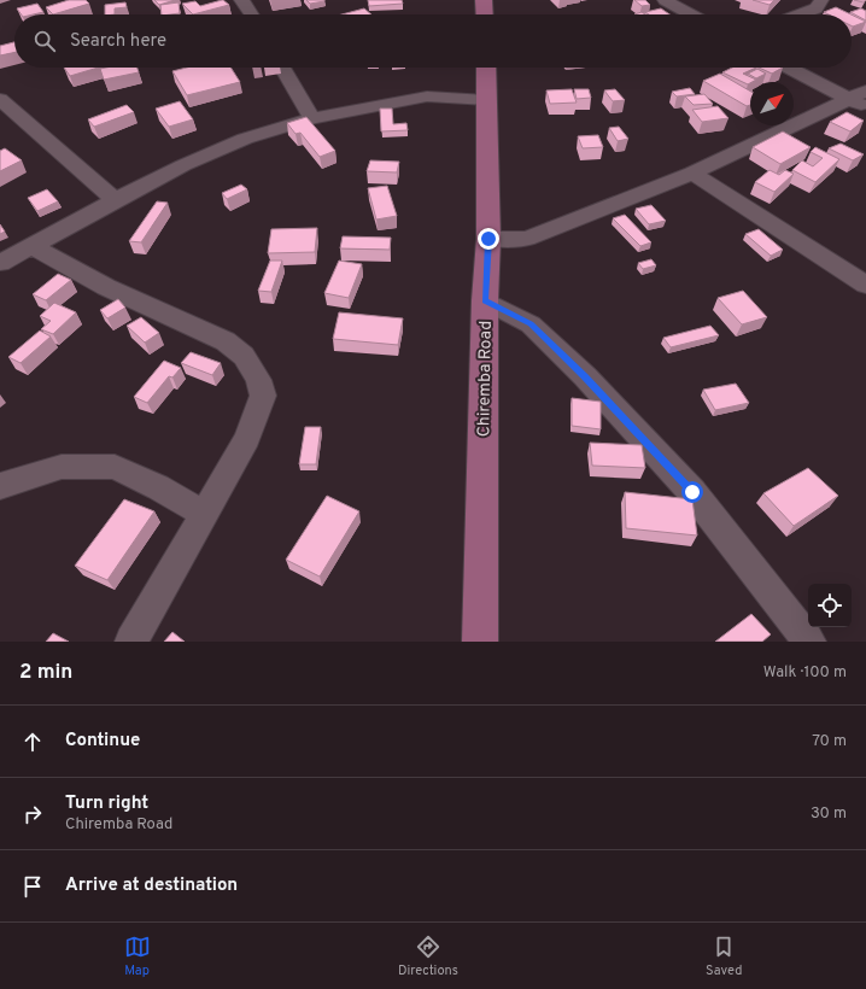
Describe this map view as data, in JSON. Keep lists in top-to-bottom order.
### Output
{
  "streets": {
    "main road": ["Chiremba Road"]
  },
  "north": "top right",
  "page": {
    "search": "Search here",
    "heading": ["2 min", "Walk · 100 m"],
    "list": [
      ["Continue", "70 m"],
      ["Turn right", "Chiremba Road", "30 m"],
      "Arrive at destination"
    ],
    "nav": ["Map", "Directions", "Saved"]
  }
}
